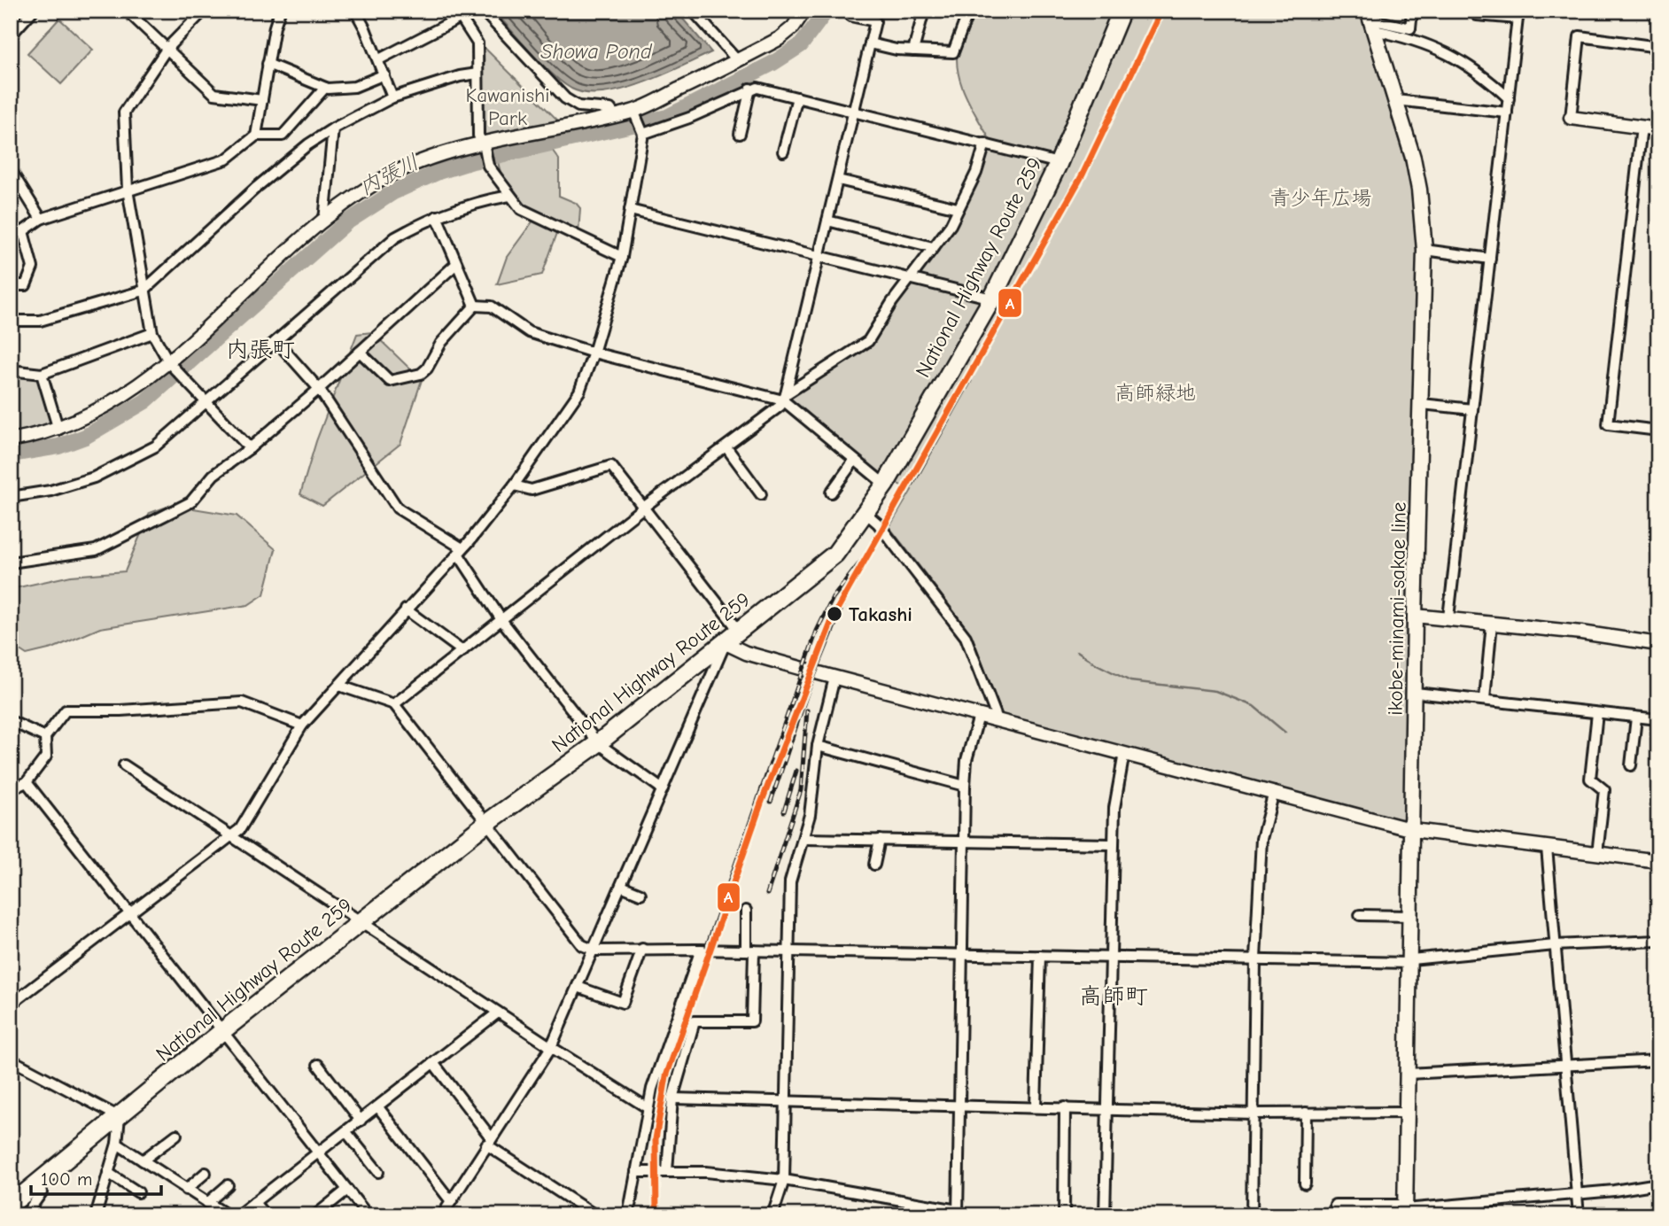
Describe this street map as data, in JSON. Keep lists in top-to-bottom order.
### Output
{
  "streets": {
    "highway": ["National Highway Route 259"],
    "main road": ["ikobe-minami-sakae line"]
  },
  "districts": ["内張町", "高師町"],
  "water": ["Showa Pond", "内張川"],
  "parks": ["Kawanishi Park", "青少年広場", "高師緑地"],
  "places": ["Takashi"],
  "lines": ["transit line A"],
  "scale_bar": "100 m"
}
